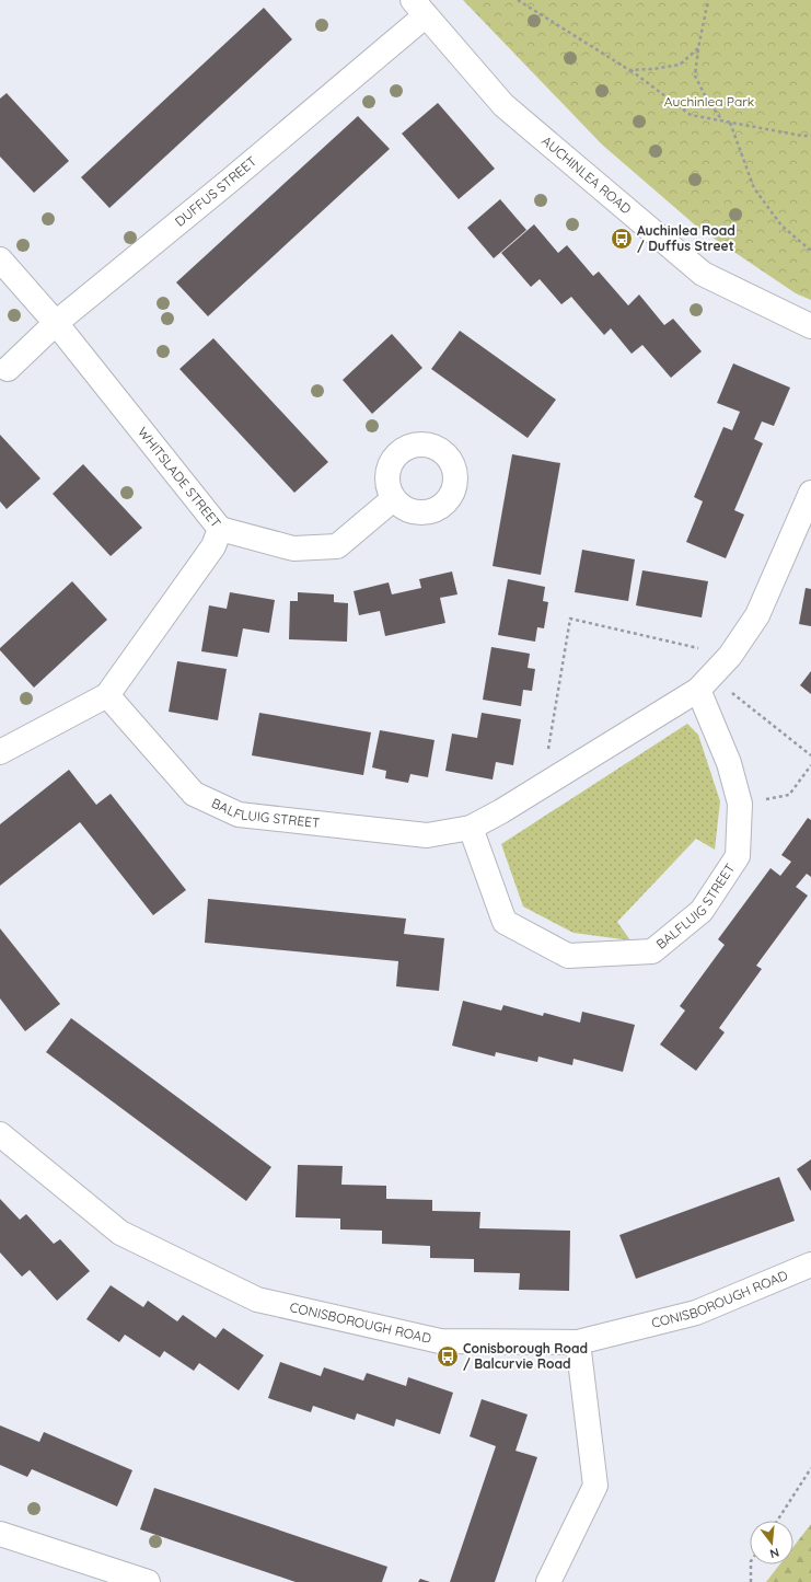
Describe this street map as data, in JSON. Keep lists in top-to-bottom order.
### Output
{
  "streets": {
    "street": [
      "AUCHINLEA ROAD",
      "DUFFUS STREET",
      "WHITSLADE STREET",
      "BALFLUIG STREET",
      "CONISBOROUGH ROAD"
    ]
  },
  "crossings": [
    ["AUCHINLEA ROAD", "DUFFUS STREET"],
    ["DUFFUS STREET", "WHITSLADE STREET"],
    ["WHITSLADE STREET", "BALFLUIG STREET"]
  ],
  "parks": ["Auchinlea Park"],
  "places": {
    "bus stop": ["Auchinlea Road / Duffus Street", "Conisborough Road / Balcurvie Road"]
  },
  "north": "bottom"
}
